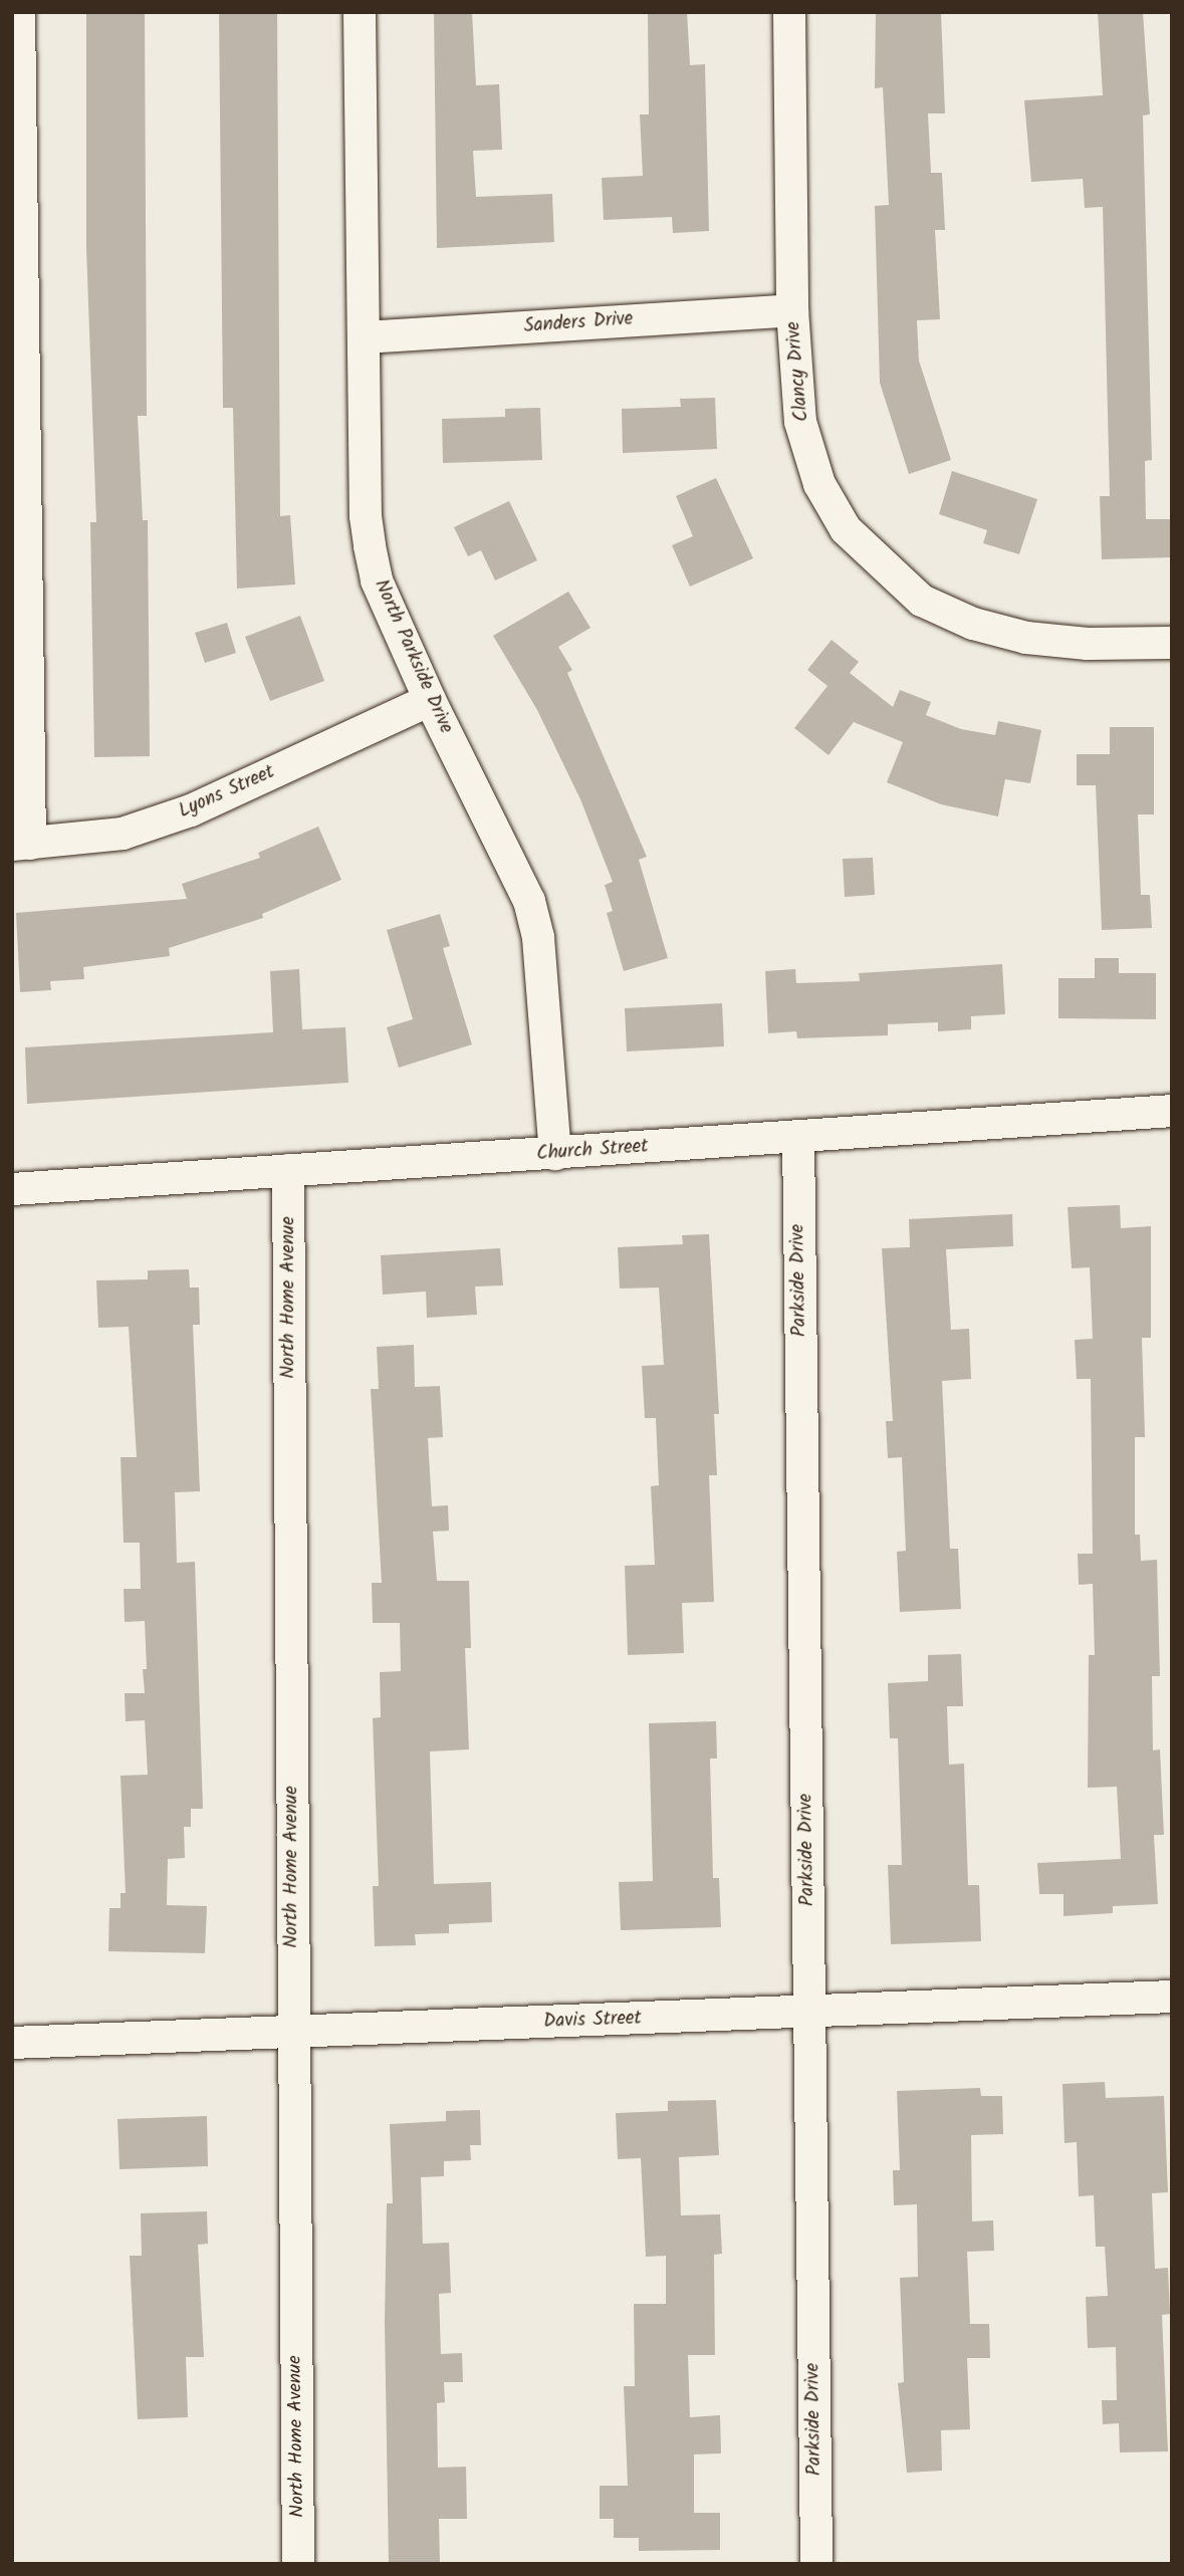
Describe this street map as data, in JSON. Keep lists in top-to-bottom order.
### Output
{
  "streets": {
    "street": [
      "Sanders Drive",
      "Clancy Drive",
      "North Parkside Drive",
      "Lyons Street",
      "Church Street",
      "Parkside Drive",
      "North Home Avenue",
      "Davis Street"
    ]
  },
  "crossings": [
    ["Sanders Drive", "Clancy Drive"],
    ["Sanders Drive", "North Parkside Drive"],
    ["North Parkside Drive", "Lyons Street"],
    ["North Parkside Drive", "Church Street"],
    ["Church Street", "Parkside Drive"],
    ["Church Street", "North Home Avenue"],
    ["Parkside Drive", "Davis Street"],
    ["North Home Avenue", "Davis Street"]
  ]
}
